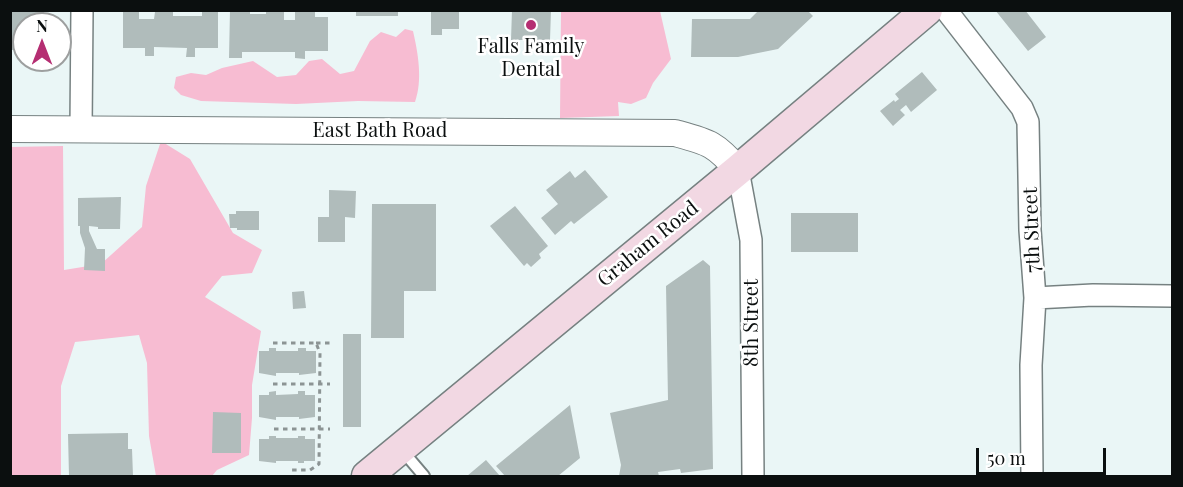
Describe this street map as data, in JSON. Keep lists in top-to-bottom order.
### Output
{
  "streets": {
    "main road": ["Graham Road"],
    "street": ["East Bath Road", "7th Street", "8th Street"]
  },
  "crossings": [
    ["East Bath Road", "Graham Road"],
    ["East Bath Road", "8th Street"],
    ["Graham Road", "8th Street"]
  ],
  "places": ["Falls Family Dental"],
  "scale_bar": "50 m",
  "north": "top"
}
